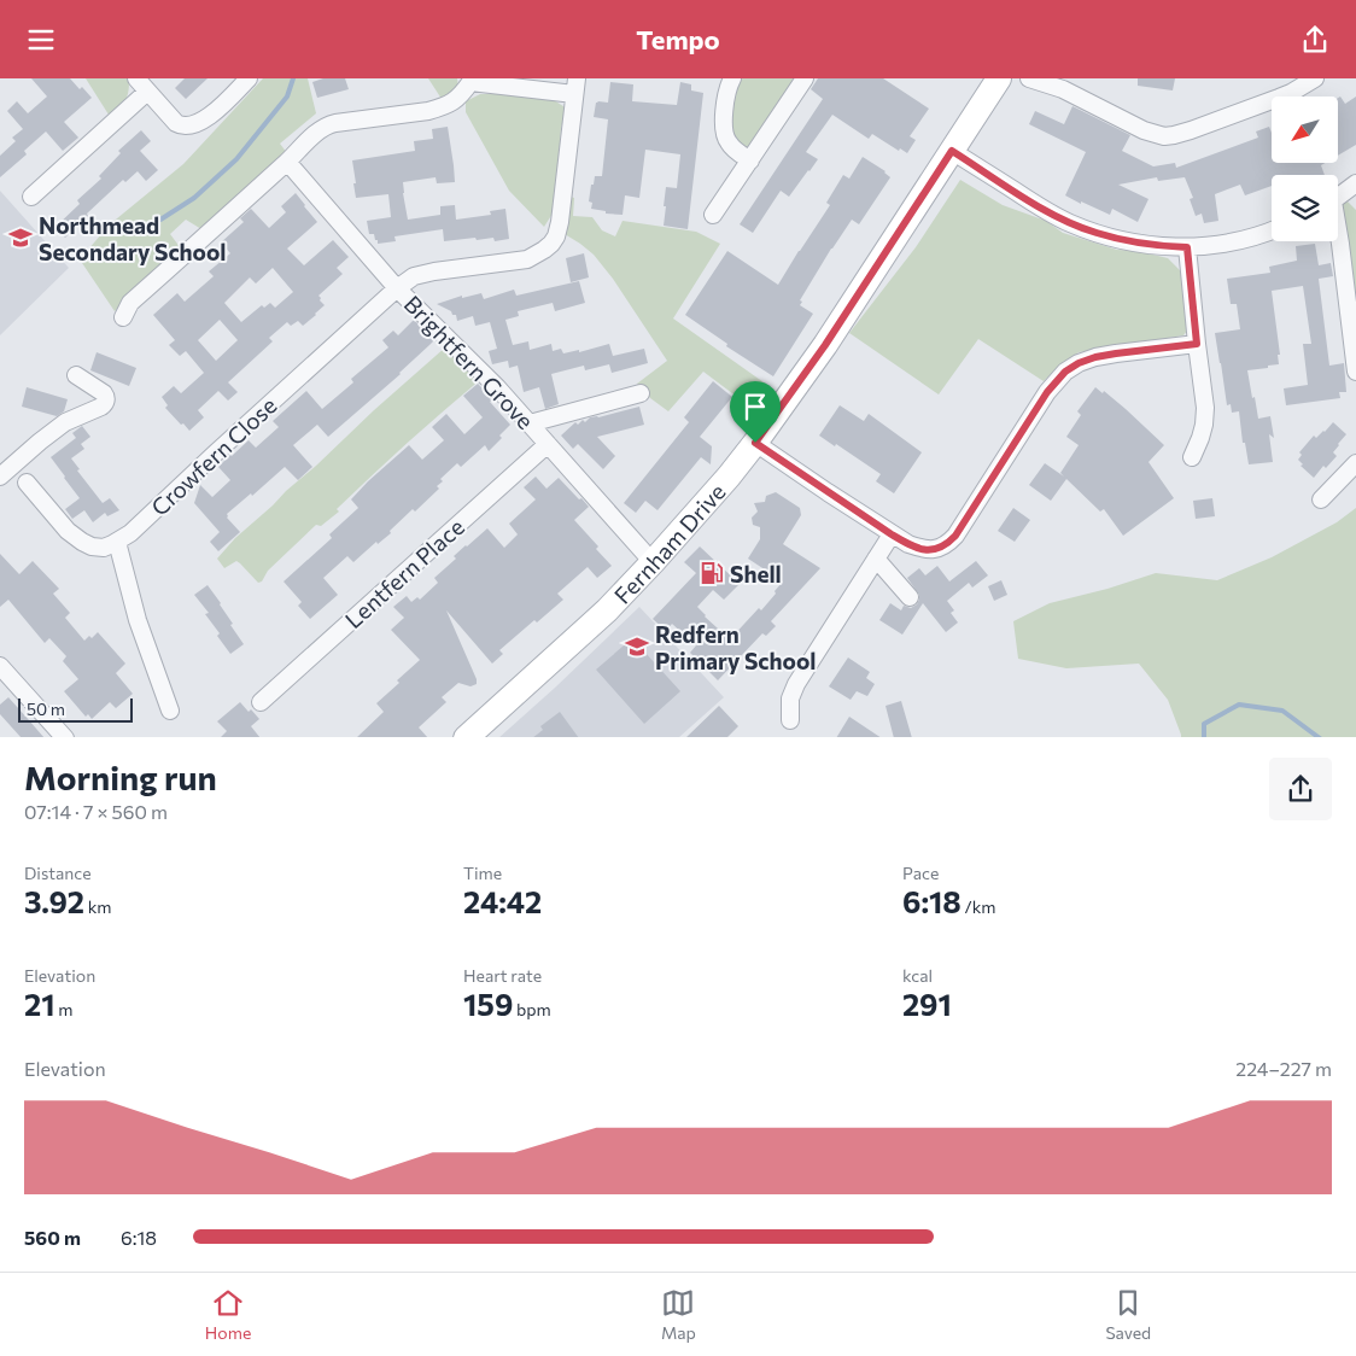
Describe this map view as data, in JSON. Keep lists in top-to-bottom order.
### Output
{
  "streets": {
    "street": [
      "Brightfern Grove",
      "Crowfern Close",
      "Fernham Drive",
      "Lentfern Place"
    ]
  },
  "crossings": [
    ["Brightfern Grove", "Crowfern Close"],
    ["Brightfern Grove", "Fernham Drive"],
    ["Brightfern Grove", "Lentfern Place"]
  ],
  "places": {
    "school or university": ["Northmead Secondary School", "Redfern Primary School"],
    "fuel station": ["Shell"]
  },
  "scale_bar": "50 m",
  "north": "bottom left",
  "page": {
    "header": "Tempo",
    "scale": "50 m",
    "heading": ["Morning run", "07:14 · 7 × 560 m"],
    "stats": [
      ["Distance", "3.92 km"],
      ["Time", "24:42"],
      ["Pace", "6:18 /km"],
      ["Elevation", "21 m"],
      ["Heart rate", "159 bpm"],
      ["kcal", "291"]
    ],
    "chart": ["Elevation", "224–227 m"],
    "list": [
      {
        "name": "560 m",
        "note": "6:18"
      }
    ],
    "tabs": ["Home", "Map", "Saved"]
  }
}
